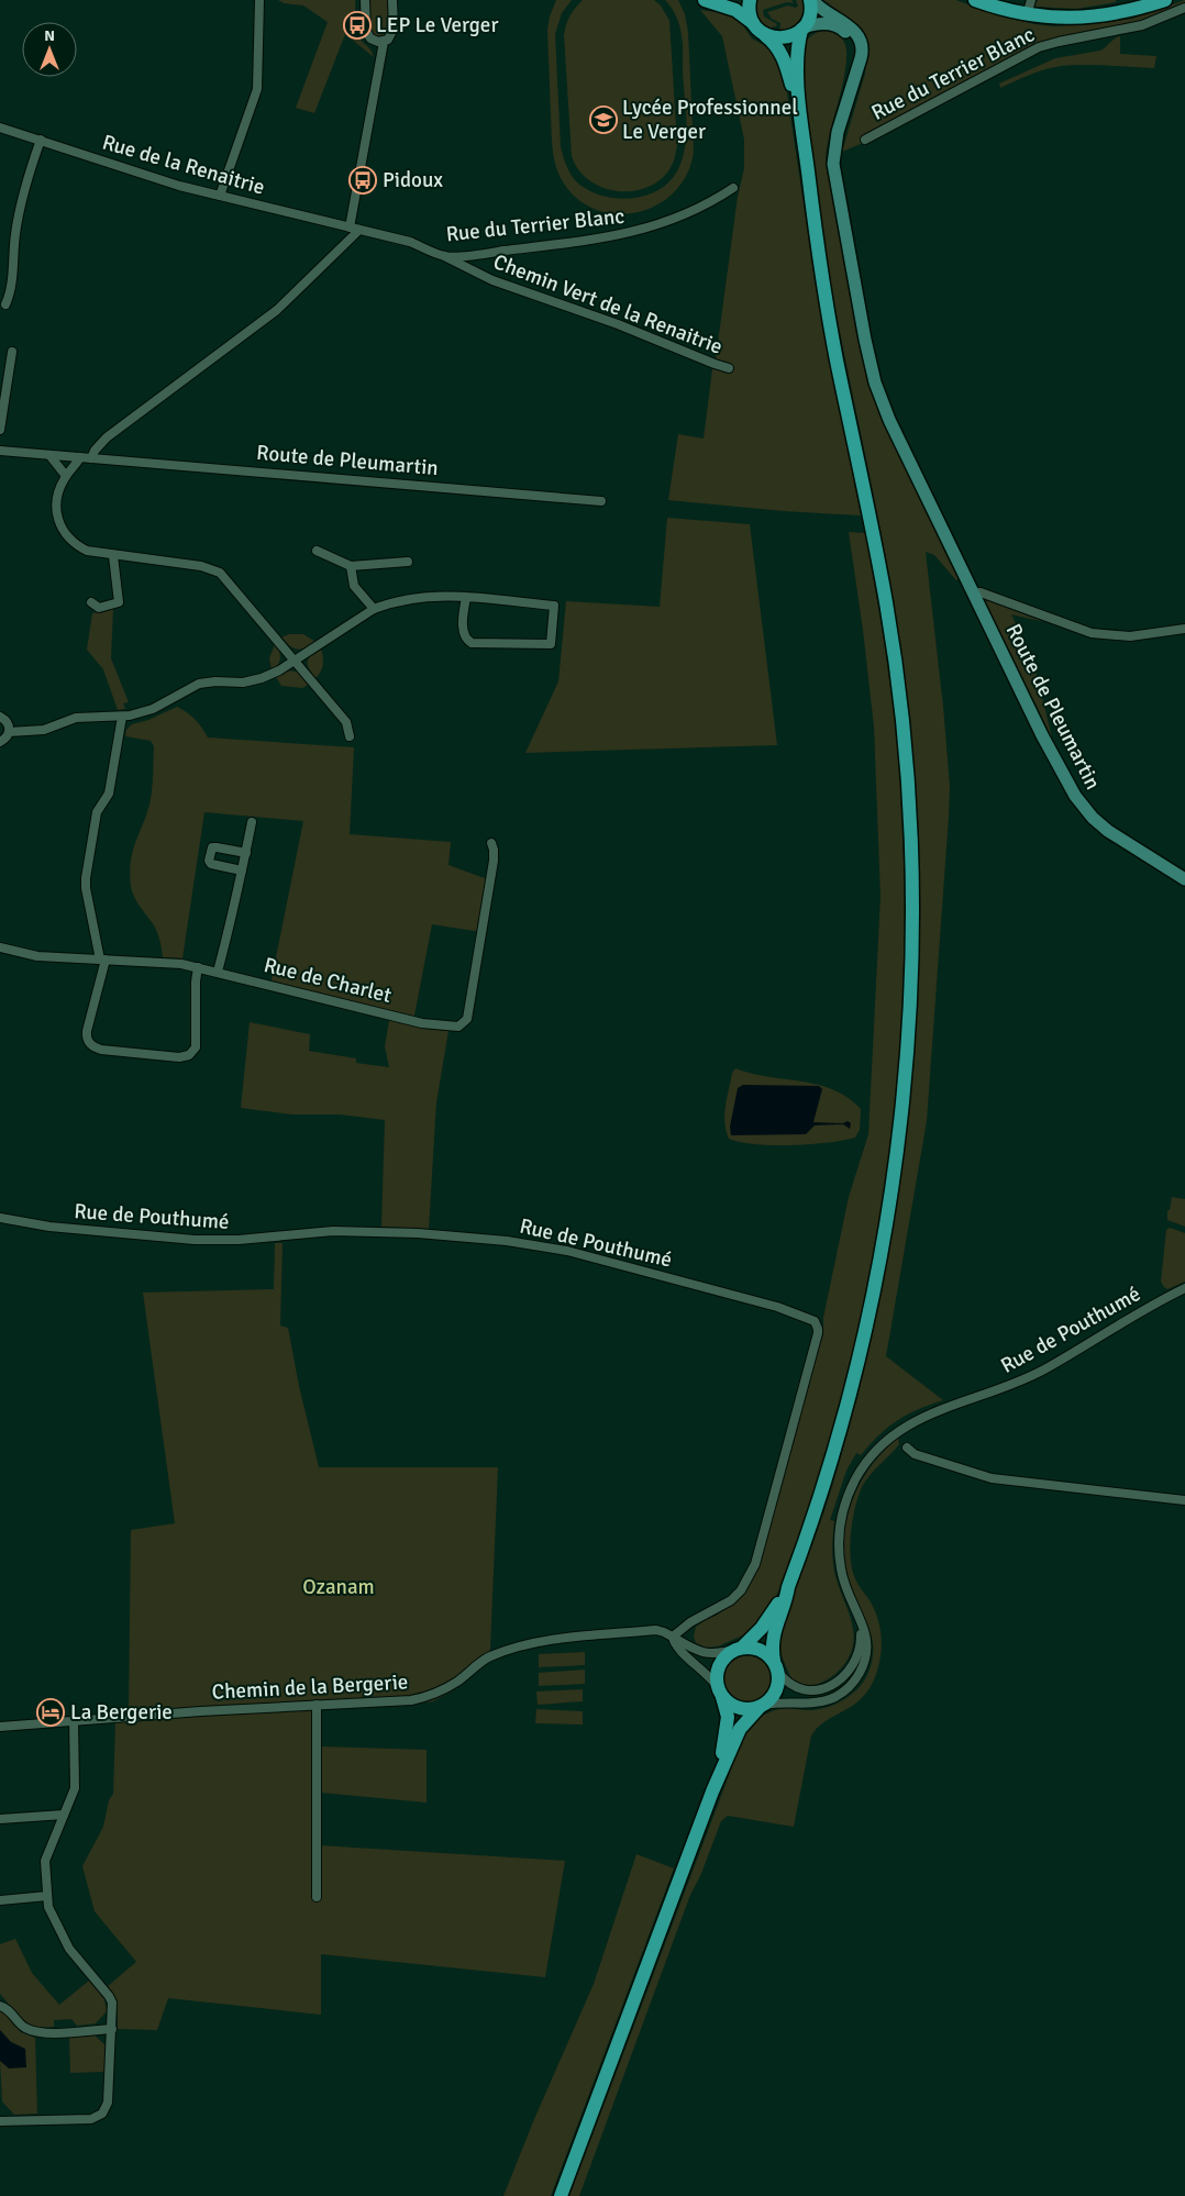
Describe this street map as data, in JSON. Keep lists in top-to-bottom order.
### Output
{
  "streets": {
    "main road": ["Route de Pleumartin"],
    "street": [
      "Rue du Terrier Blanc",
      "Rue de la Renaitrie",
      "Chemin Vert de la Renaitrie",
      "Rue de Charlet",
      "Rue de Pouthumé",
      "Chemin de la Bergerie"
    ]
  },
  "crossings": [
    ["Rue du Terrier Blanc", "Rue de la Renaitrie"],
    ["Rue du Terrier Blanc", "Chemin Vert de la Renaitrie"],
    ["Rue de Pouthumé", "Chemin de la Bergerie"]
  ],
  "parks": ["Ozanam"],
  "places": {
    "bus stop": ["LEP Le Verger", "Pidoux"],
    "school or university": ["Lycée Professionnel Le Verger"],
    "hotel": ["La Bergerie"]
  },
  "north": "top"
}
